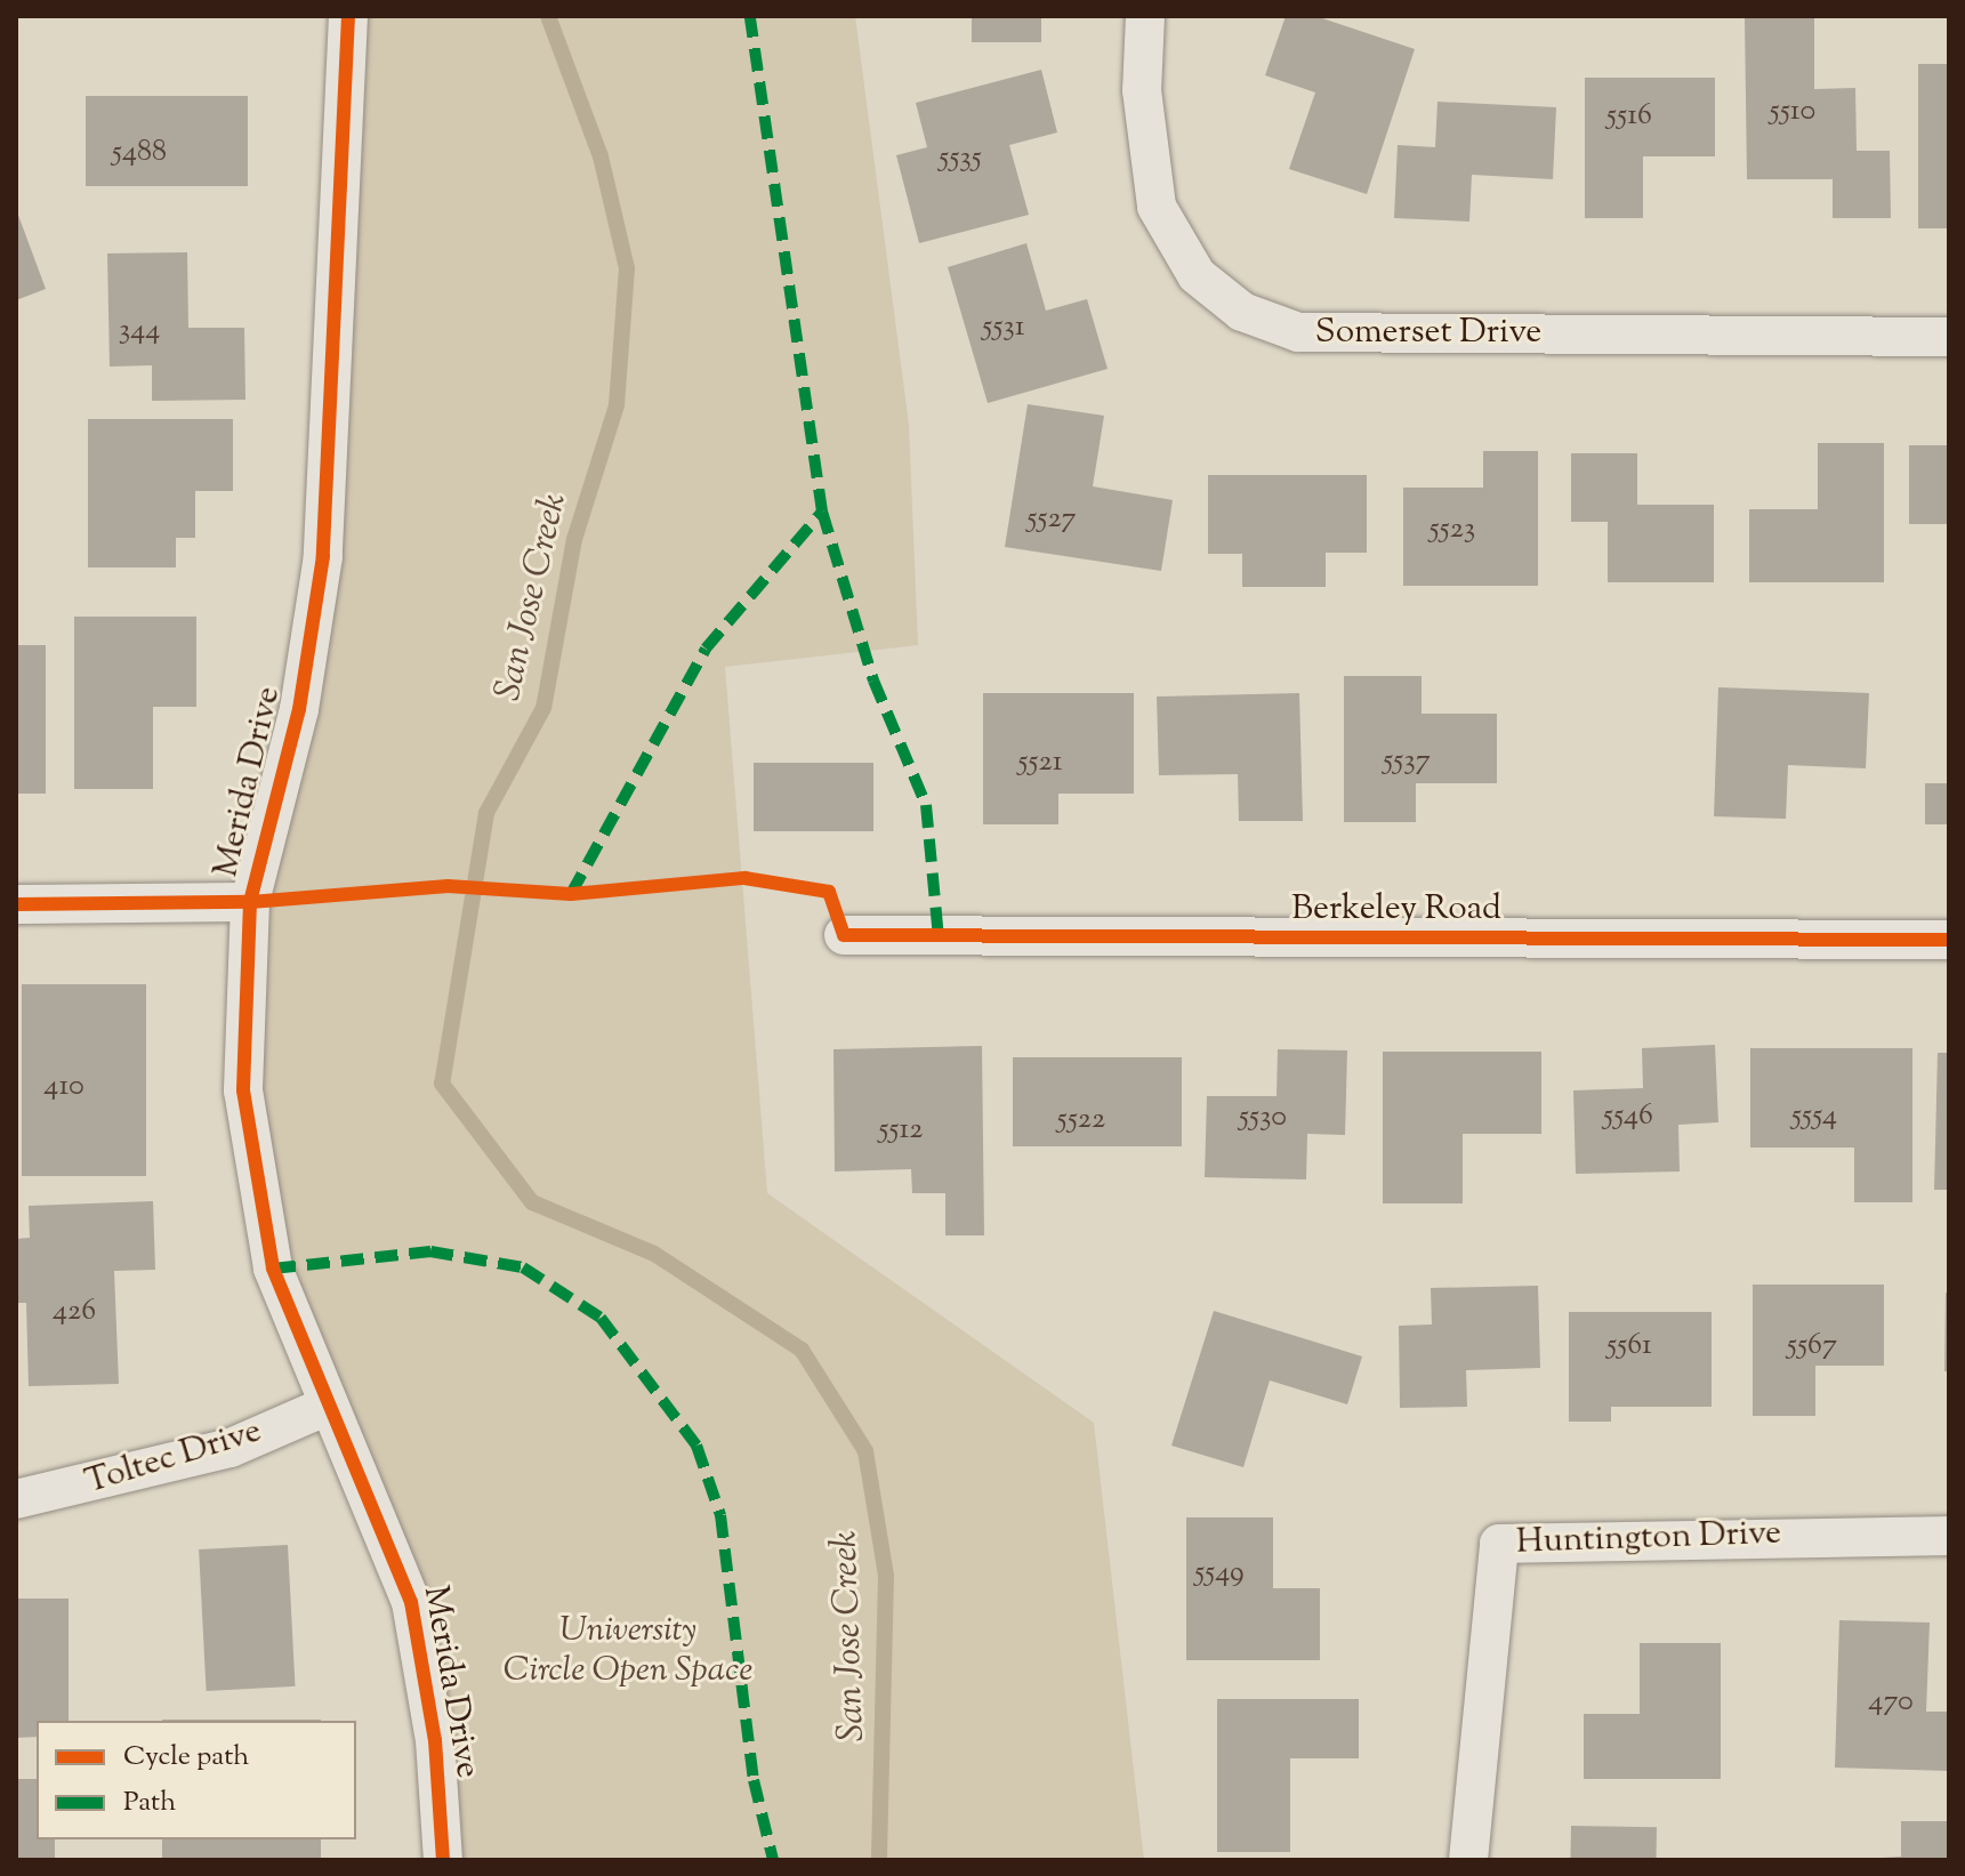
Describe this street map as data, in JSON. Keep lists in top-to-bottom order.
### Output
{
  "streets": {
    "street": [
      "Somerset Drive",
      "Merida Drive",
      "Berkeley Road",
      "Toltec Drive",
      "Huntington Drive"
    ]
  },
  "crossings": [
    ["Merida Drive", "Toltec Drive"]
  ],
  "water": ["San Jose Creek"],
  "parks": ["University Circle Open Space"],
  "house_numbers": [
    "5510",
    "5516",
    "5488",
    "5535",
    "5531",
    "344",
    "5527",
    "5523",
    "5537",
    "5521",
    "410",
    "5546",
    "5554",
    "5530",
    "5522",
    "5512",
    "426",
    "5561",
    "5567",
    "5549",
    "470"
  ],
  "legend": ["Cycle path", "Path"]
}
